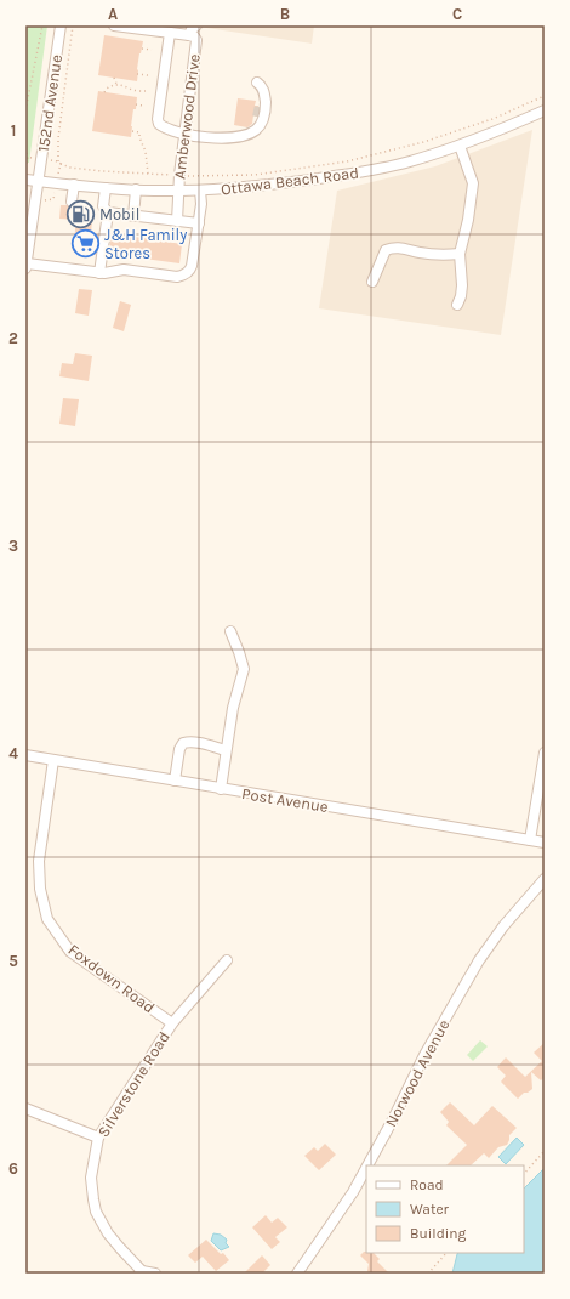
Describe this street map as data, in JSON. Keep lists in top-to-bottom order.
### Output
{
  "streets": {
    "street": [
      "152nd Avenue",
      "Amberwood Drive",
      "Ottawa Beach Road",
      "Post Avenue",
      "Foxdown Road",
      "Norwood Avenue",
      "Silverstone Road"
    ]
  },
  "crossings": [
    ["152nd Avenue", "Ottawa Beach Road"],
    ["Amberwood Drive", "Ottawa Beach Road"],
    ["Post Avenue", "Foxdown Road"],
    ["Foxdown Road", "Silverstone Road"]
  ],
  "places": {
    "fuel station": ["Mobil"],
    "supermarket": ["J&H Family Stores"]
  },
  "legend": ["Road", "Water", "Building"],
  "grid": {
    "columns": ["A", "B", "C"],
    "rows": [
      "1",
      "2",
      "3",
      "4",
      "5",
      "6"
    ]
  }
}
